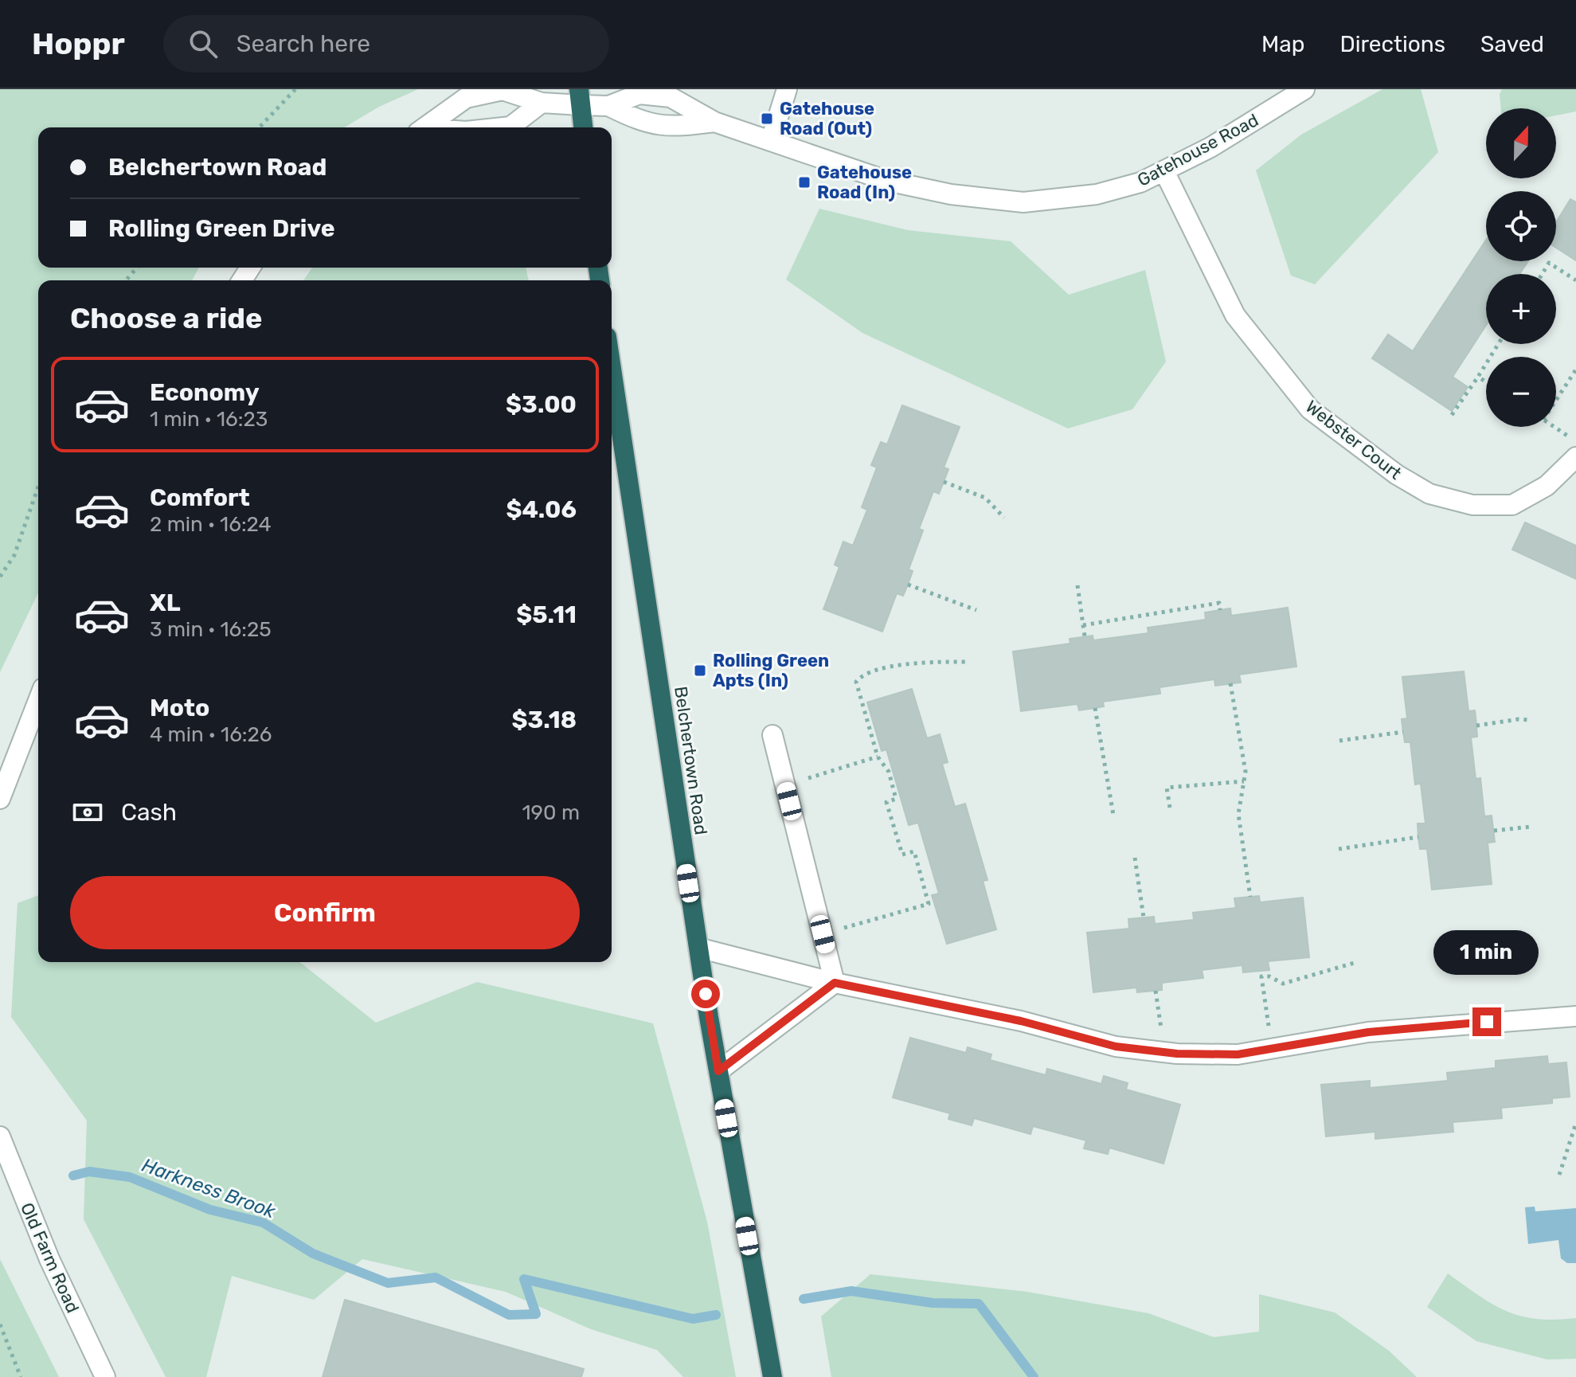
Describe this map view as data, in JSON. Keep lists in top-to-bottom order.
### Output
{
  "streets": {
    "highway": ["Belchertown Road"],
    "street": ["Gatehouse Road", "Webster Court", "Old Farm Road"]
  },
  "crossings": [
    ["Gatehouse Road", "Webster Court"]
  ],
  "water": ["Harkness Brook"],
  "places": {
    "transit": ["Gatehouse Road (Out)", "Gatehouse Road (In)", "Rolling Green Apts (In)"]
  },
  "north": "top",
  "page": {
    "header": "Hoppr",
    "search": "Search here",
    "nav": ["Map", "Directions", "Saved"],
    "map_buttons": ["+", "−"],
    "banner": ["Belchertown Road", "Rolling Green Drive"],
    "heading": "Choose a ride",
    "list": [
      {
        "name": "Economy",
        "note": "1 min · 16:23",
        "value": "$3.00"
      },
      {
        "name": "Comfort",
        "note": "2 min · 16:24",
        "value": "$4.06"
      },
      {
        "name": "XL",
        "note": "3 min · 16:25",
        "value": "$5.11"
      },
      {
        "name": "Moto",
        "note": "4 min · 16:26",
        "value": "$3.18"
      }
    ],
    "pay": ["Cash", "190 m"],
    "buttons": "Confirm",
    "bubble": "1 min"
  }
}
